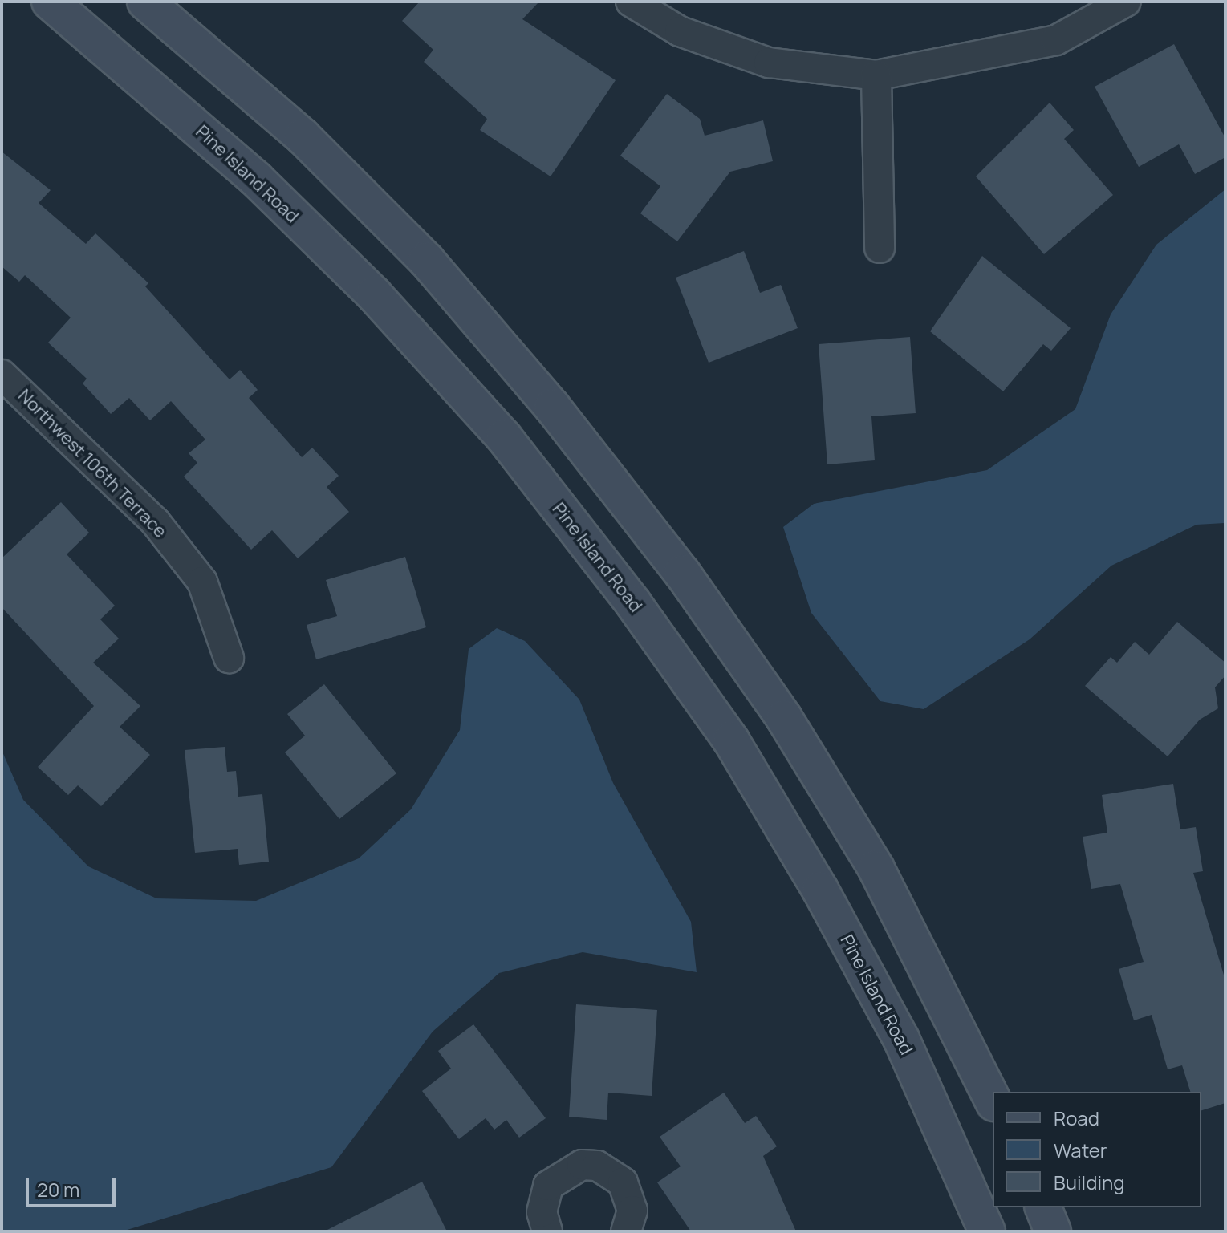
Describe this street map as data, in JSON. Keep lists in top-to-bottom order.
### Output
{
  "streets": {
    "main road": ["Pine Island Road"],
    "street": ["Northwest 106th Terrace"]
  },
  "legend": ["Road", "Water", "Building"],
  "scale_bar": "20 m"
}
